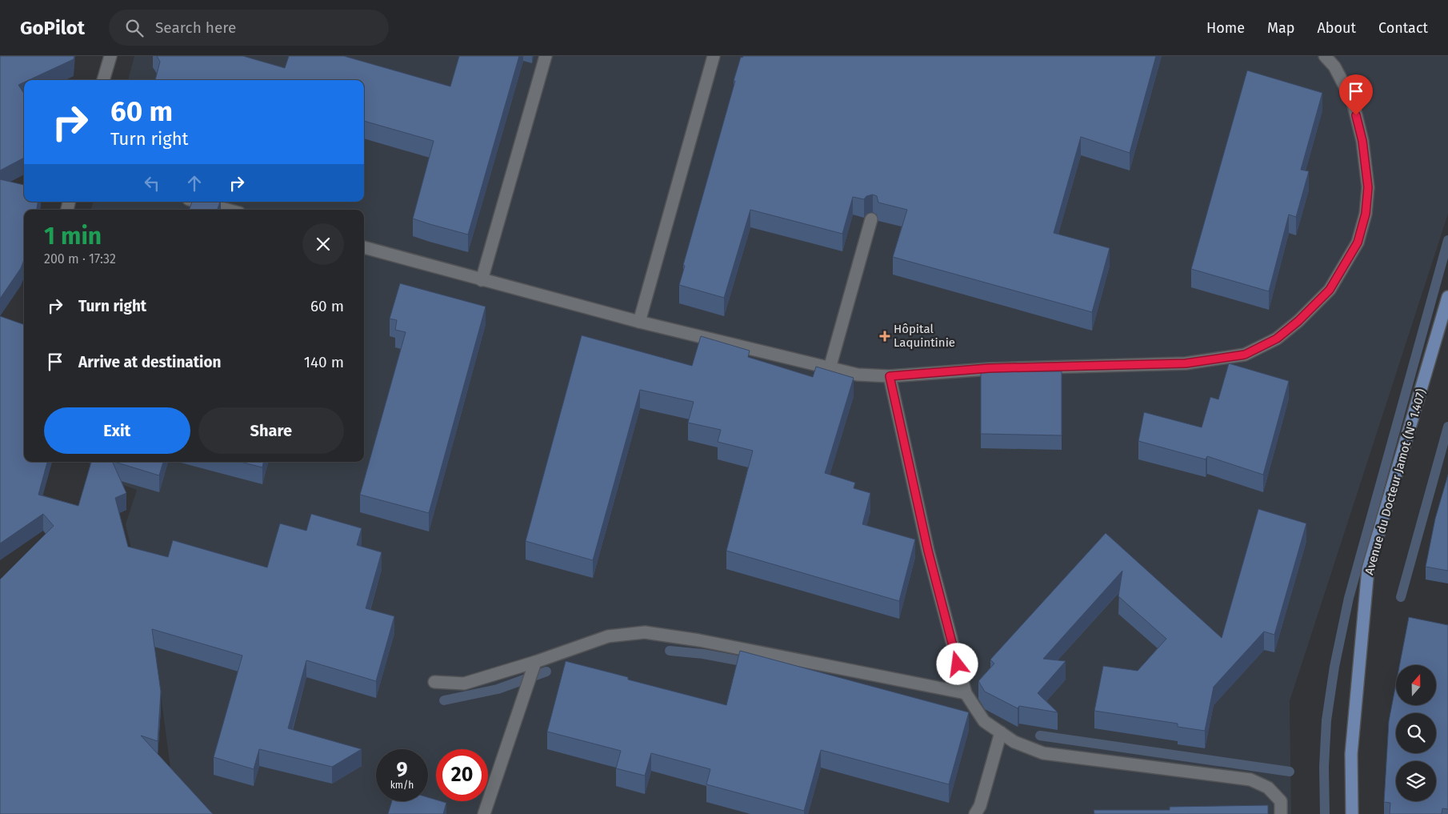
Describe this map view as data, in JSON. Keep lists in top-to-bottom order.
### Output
{
  "streets": {
    "main road": ["Avenue du Docteur Jamot (N° 1.407)"]
  },
  "places": {
    "health": ["Hôpital Laquintinie"]
  },
  "north": "top",
  "page": {
    "header": "GoPilot",
    "search": "Search here",
    "nav": [
      "Home",
      "Map",
      "About",
      "Contact"
    ],
    "turn": ["60 m", "Turn right"],
    "heading": ["1 min", "200 m · 17:32"],
    "list": [
      {
        "name": "Turn right",
        "value": "60 m"
      },
      {
        "name": "Arrive at destination",
        "value": "140 m"
      }
    ],
    "buttons": ["Exit", "Share"],
    "speed": "9 km/h",
    "limit": "20"
  }
}
